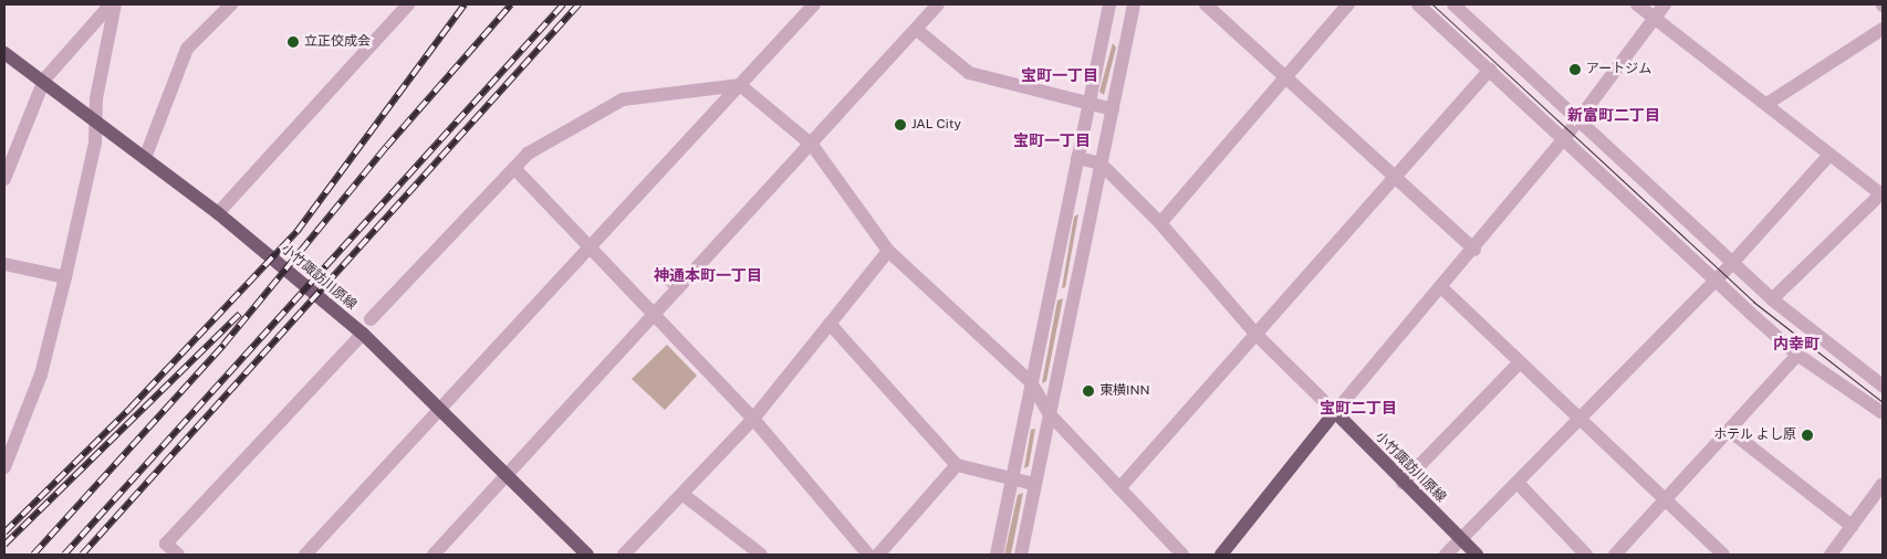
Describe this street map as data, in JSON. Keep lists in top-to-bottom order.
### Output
{
  "streets": {
    "main road": ["小竹諏訪川原線"]
  },
  "districts": [
    "宝町一丁目",
    "新富町二丁目",
    "宝町一丁目",
    "神通本町一丁目",
    "内幸町",
    "宝町二丁目"
  ],
  "places": [
    "立正佼成会",
    "アートジム",
    "JAL City",
    "東横INN",
    "ホテル よし原"
  ]
}
